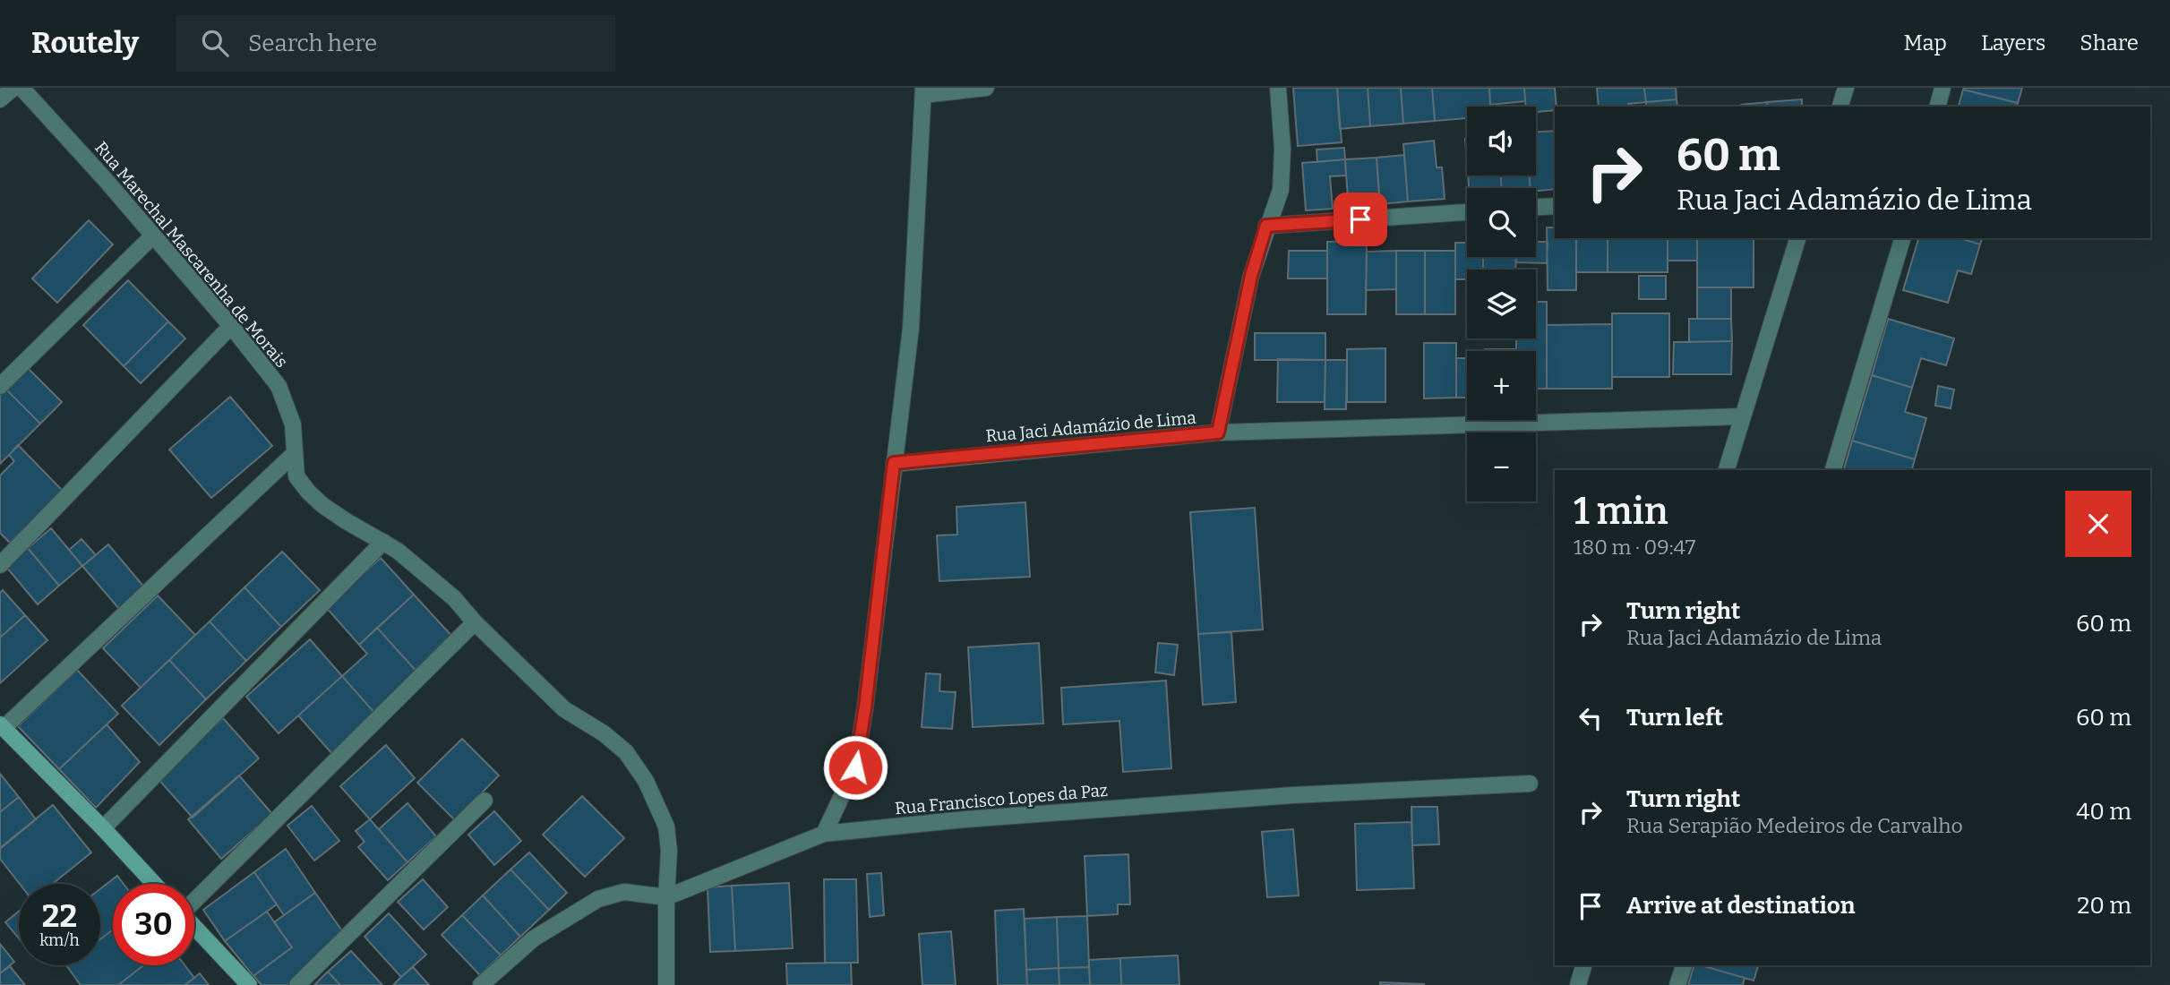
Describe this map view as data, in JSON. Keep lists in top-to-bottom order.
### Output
{
  "streets": {
    "street": ["Rua Marechal Mascarenha de Morais", "Rua Jaci Adamázio de Lima", "Rua Francisco Lopes da Paz"]
  },
  "crossings": [
    ["Rua Marechal Mascarenha de Morais", "Rua Francisco Lopes da Paz"]
  ],
  "page": {
    "header": "Routely",
    "search": "Search here",
    "nav": ["Map", "Layers", "Share"],
    "map_buttons": ["+", "−"],
    "turn": ["60 m", "Rua Jaci Adamázio de Lima"],
    "heading": ["1 min", "180 m · 09:47"],
    "list": [
      {
        "name": "Turn right",
        "note": "Rua Jaci Adamázio de Lima",
        "value": "60 m"
      },
      {
        "name": "Turn left",
        "value": "60 m"
      },
      {
        "name": "Turn right",
        "note": "Rua Serapião Medeiros de Carvalho",
        "value": "40 m"
      },
      {
        "name": "Arrive at destination",
        "value": "20 m"
      }
    ],
    "speed": "22 km/h",
    "limit": "30"
  }
}
